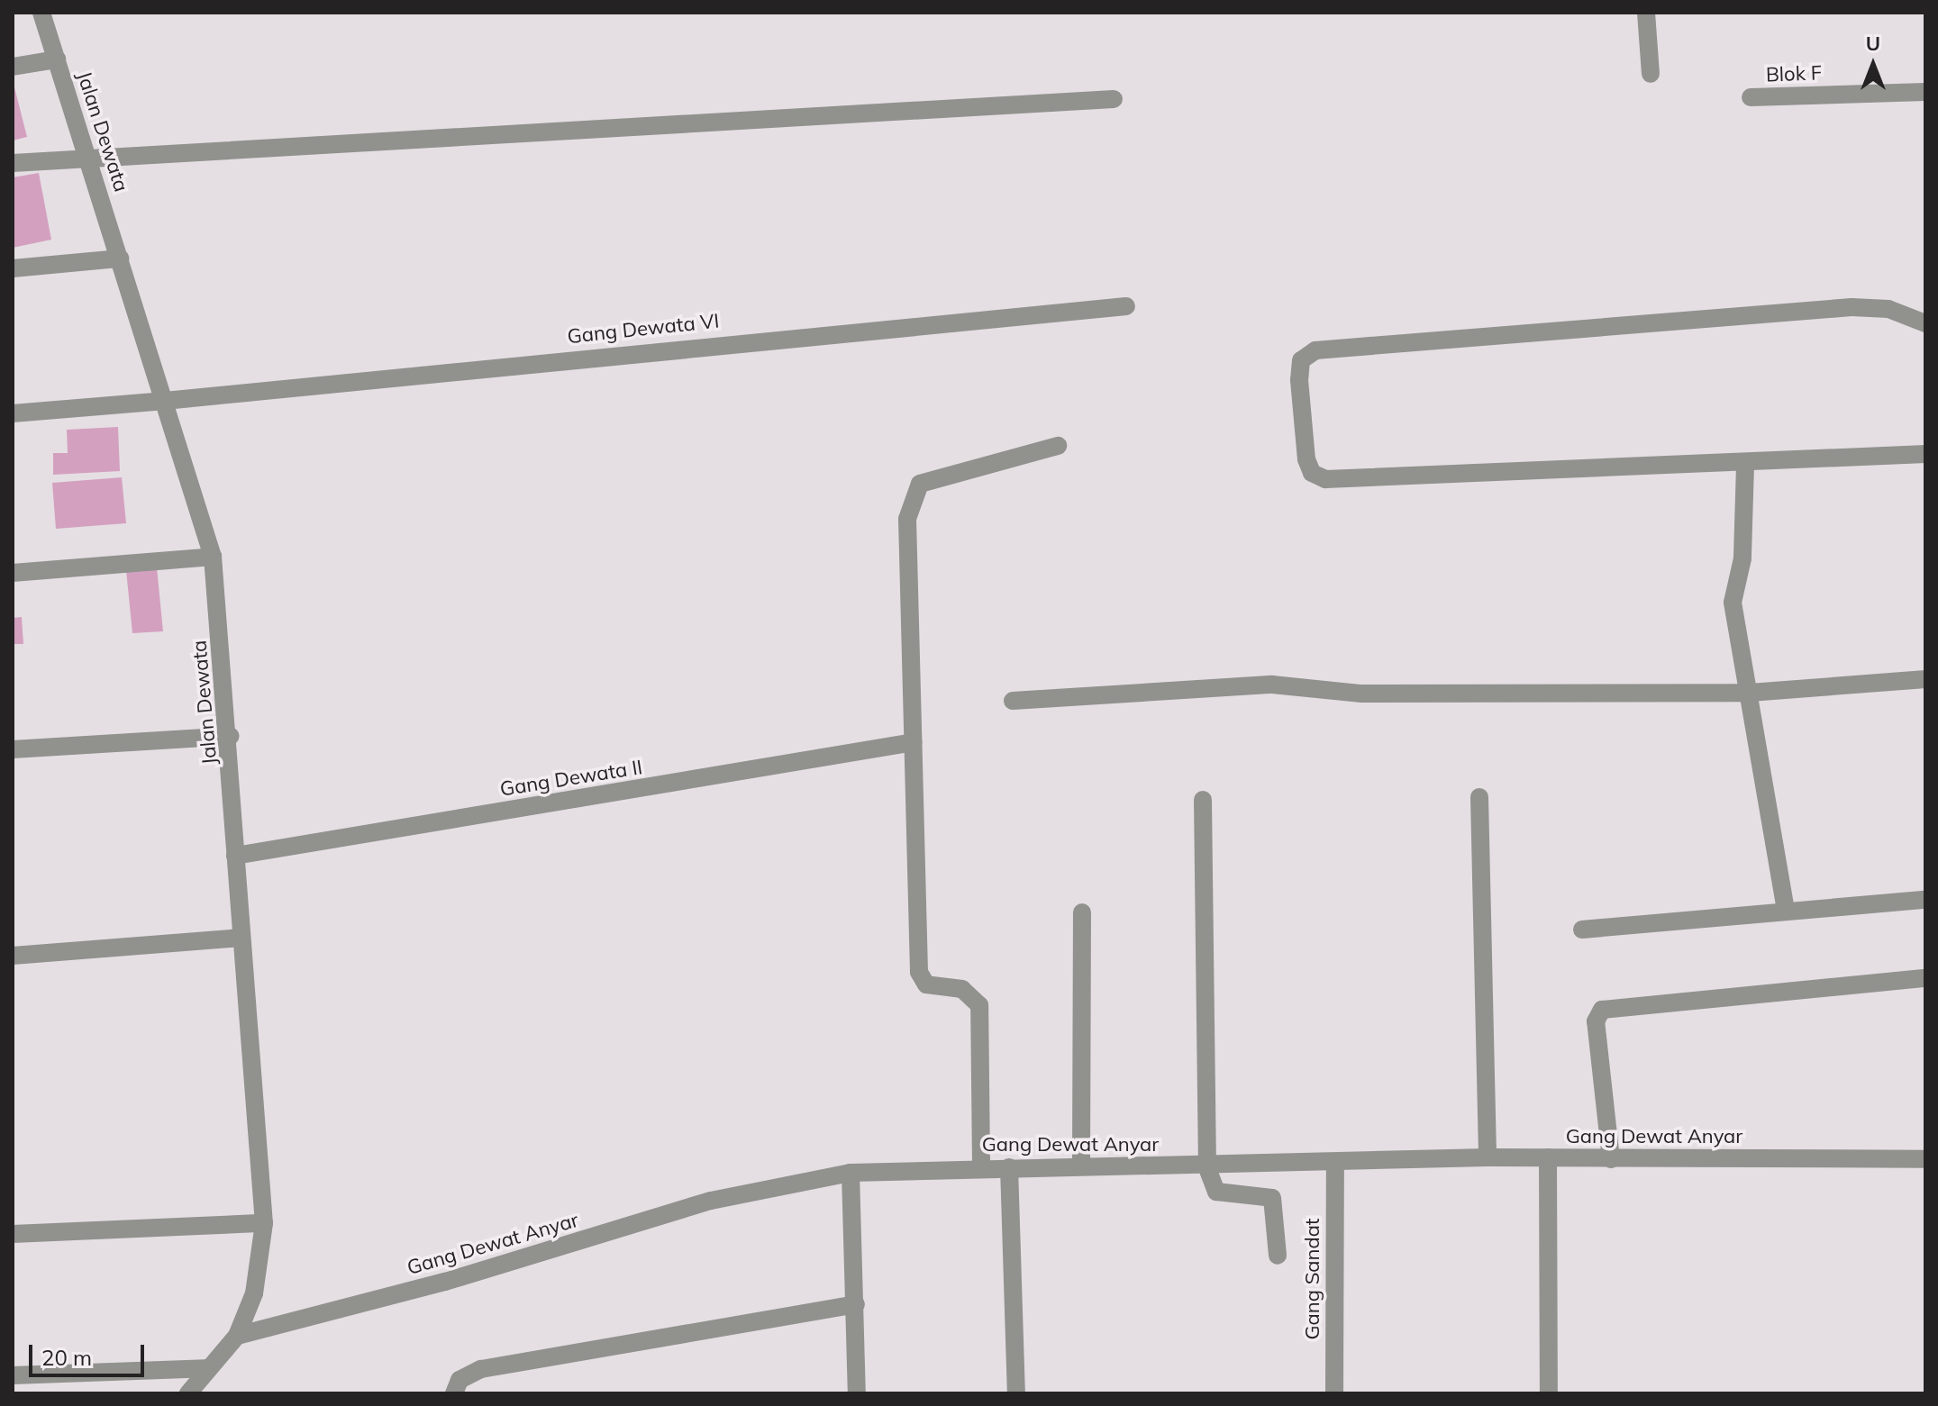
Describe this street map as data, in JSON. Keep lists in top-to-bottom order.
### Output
{
  "streets": {
    "street": [
      "Blok F",
      "Jalan Dewata",
      "Gang Dewata VI",
      "Gang Dewata II",
      "Gang Dewat Anyar",
      "Gang Sandat"
    ]
  },
  "crossings": [
    ["Jalan Dewata", "Gang Dewata VI"],
    ["Jalan Dewata", "Gang Dewata II"],
    ["Jalan Dewata", "Gang Dewat Anyar"],
    ["Gang Dewat Anyar", "Gang Sandat"]
  ],
  "scale_bar": "20 m",
  "north": "top"
}
